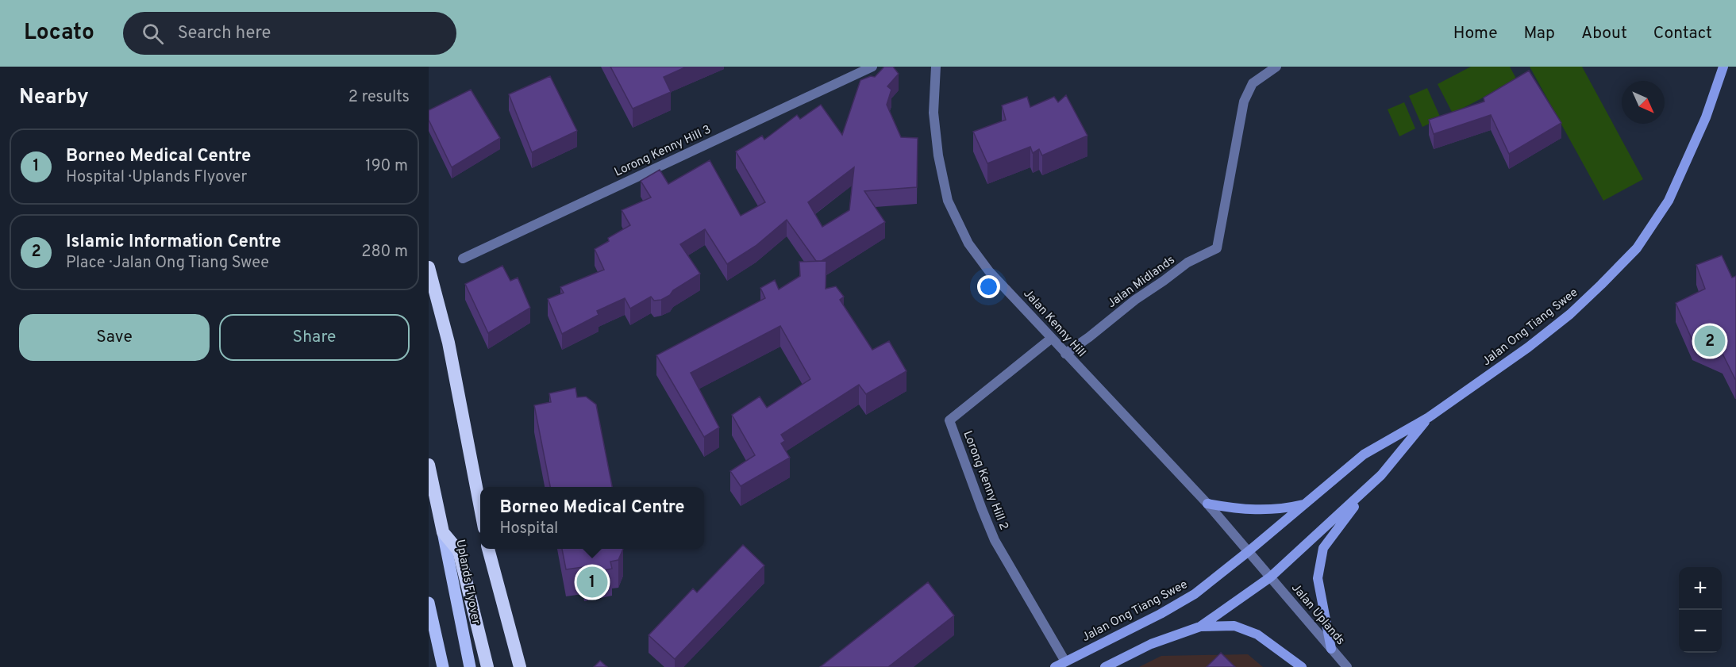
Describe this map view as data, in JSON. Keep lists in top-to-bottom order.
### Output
{
  "streets": {
    "highway": ["Uplands Flyover"],
    "main road": ["Jalan Ong Tiang Swee"],
    "street": [
      "Lorong Kenny Hill 3",
      "Jalan Midlands",
      "Jalan Kenny Hill",
      "Lorong Kenny Hill 2",
      "Jalan Uplands"
    ]
  },
  "crossings": [
    ["Jalan Midlands", "Jalan Kenny Hill"],
    ["Jalan Kenny Hill", "Jalan Ong Tiang Swee"],
    ["Jalan Kenny Hill", "Lorong Kenny Hill 2"],
    ["Jalan Kenny Hill", "Jalan Uplands"],
    ["Jalan Ong Tiang Swee", "Lorong Kenny Hill 2"],
    ["Jalan Ong Tiang Swee", "Jalan Uplands"]
  ],
  "north": "bottom right",
  "page": {
    "header": "Locato",
    "search": "Search here",
    "nav": [
      "Home",
      "Map",
      "About",
      "Contact"
    ],
    "heading": ["Nearby", "2 results"],
    "list": [
      {
        "mark": "1",
        "name": "Borneo Medical Centre",
        "note": "Hospital · Uplands Flyover",
        "value": "190 m"
      },
      {
        "mark": "2",
        "name": "Islamic Information Centre",
        "note": "Place · Jalan Ong Tiang Swee",
        "value": "280 m"
      }
    ],
    "buttons": ["Save", "Share"],
    "pins": ["2", "1"],
    "popup": ["Borneo Medical Centre", "Hospital"],
    "map_buttons": ["+", "−"]
  }
}
